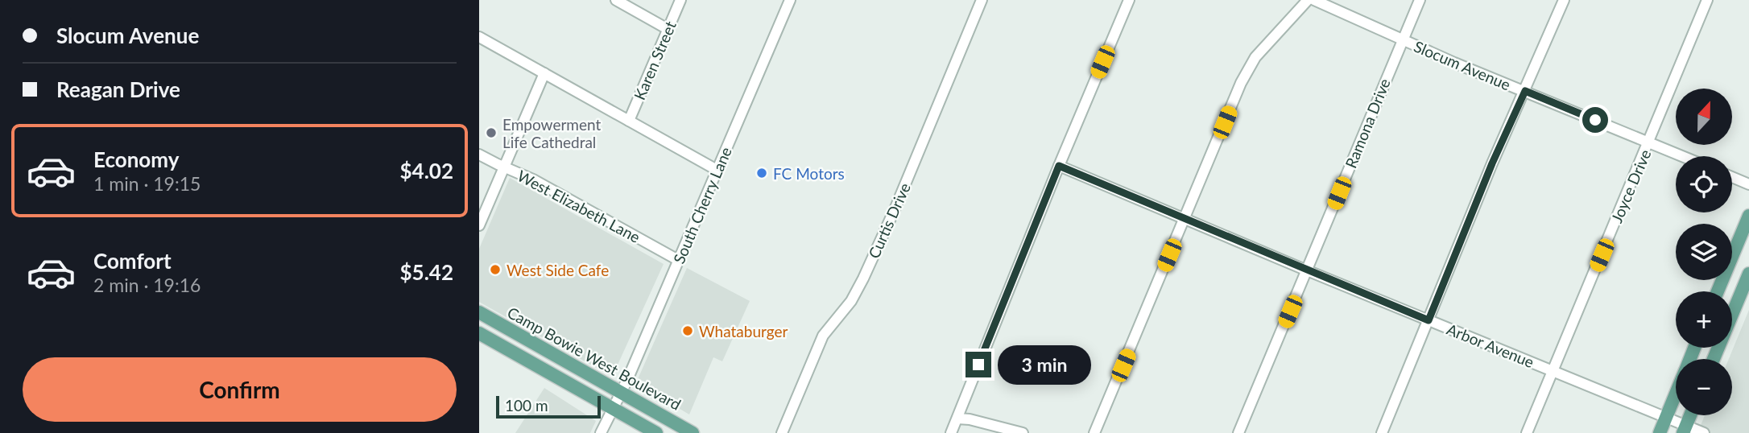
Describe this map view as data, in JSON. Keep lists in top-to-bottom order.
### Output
{
  "streets": {
    "main road": ["Camp Bowie West Boulevard"],
    "street": [
      "Karen Street",
      "Slocum Avenue",
      "Ramona Drive",
      "Joyce Drive",
      "South Cherry Lane",
      "West Elizabeth Lane",
      "Curtis Drive",
      "Arbor Avenue"
    ]
  },
  "crossings": [
    ["Slocum Avenue", "Ramona Drive"],
    ["Slocum Avenue", "Joyce Drive"],
    ["Ramona Drive", "Arbor Avenue"],
    ["Joyce Drive", "Arbor Avenue"],
    ["South Cherry Lane", "West Elizabeth Lane"],
    ["South Cherry Lane", "Camp Bowie West Boulevard"]
  ],
  "places": [
    "Empowerment Life Cathedral",
    "FC Motors",
    "West Side Cafe",
    "Whataburger"
  ],
  "scale_bar": "100 m",
  "north": "top",
  "page": {
    "banner": ["Slocum Avenue", "Reagan Drive"],
    "map_buttons": ["+", "−"],
    "list": [
      {
        "name": "Economy",
        "note": "1 min · 19:15",
        "value": "$4.02"
      },
      {
        "name": "Comfort",
        "note": "2 min · 19:16",
        "value": "$5.42"
      }
    ],
    "bubble": "3 min",
    "buttons": "Confirm",
    "scale": "100 m"
  }
}
